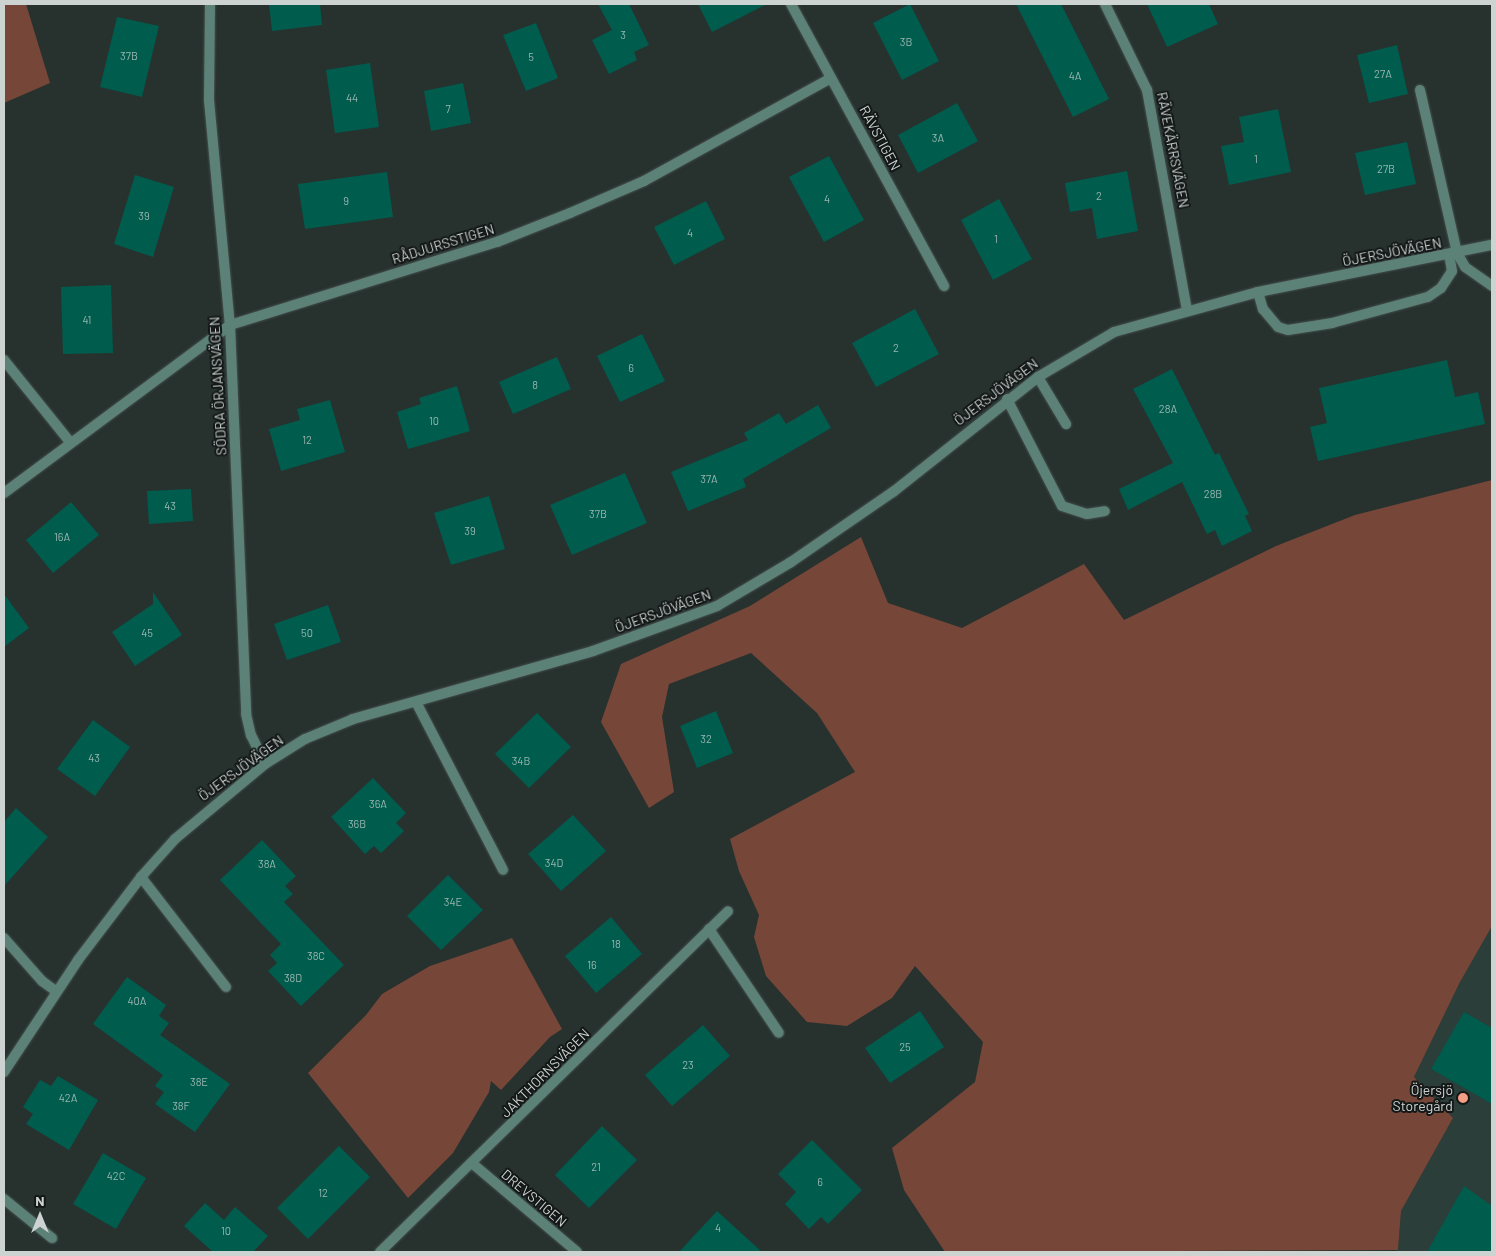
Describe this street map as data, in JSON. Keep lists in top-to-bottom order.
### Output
{
  "streets": {
    "street": [
      "RÄVSTIGEN",
      "RÄVEKÄRRSVÄGEN",
      "RÅDJURSSTIGEN",
      "ÖJERSJÖVÄGEN",
      "SÖDRA ÖRJANSVÄGEN",
      "JAKTHORNSVÄGEN",
      "DREVSTIGEN"
    ]
  },
  "crossings": [
    ["RÄVSTIGEN", "RÅDJURSSTIGEN"],
    ["RÄVEKÄRRSVÄGEN", "ÖJERSJÖVÄGEN"],
    ["RÅDJURSSTIGEN", "SÖDRA ÖRJANSVÄGEN"],
    ["ÖJERSJÖVÄGEN", "SÖDRA ÖRJANSVÄGEN"],
    ["JAKTHORNSVÄGEN", "DREVSTIGEN"]
  ],
  "places": ["Öjersjö Storegård"],
  "house_numbers": [
    "3",
    "3B",
    "37B",
    "5",
    "27A",
    "4A",
    "44",
    "7",
    "3A",
    "1",
    "27B",
    "2",
    "4",
    "9",
    "39",
    "4",
    "1",
    "41",
    "2",
    "6",
    "8",
    "28A",
    "10",
    "12",
    "37A",
    "28B",
    "43",
    "37B",
    "39",
    "16A",
    "45",
    "50",
    "32",
    "43",
    "34B",
    "36A",
    "36B",
    "34D",
    "38A",
    "34E",
    "18",
    "38C",
    "16",
    "38D",
    "40A",
    "25",
    "23",
    "38E",
    "42A",
    "38F",
    "21",
    "42C",
    "6",
    "12",
    "4",
    "10"
  ],
  "north": "top"
}
